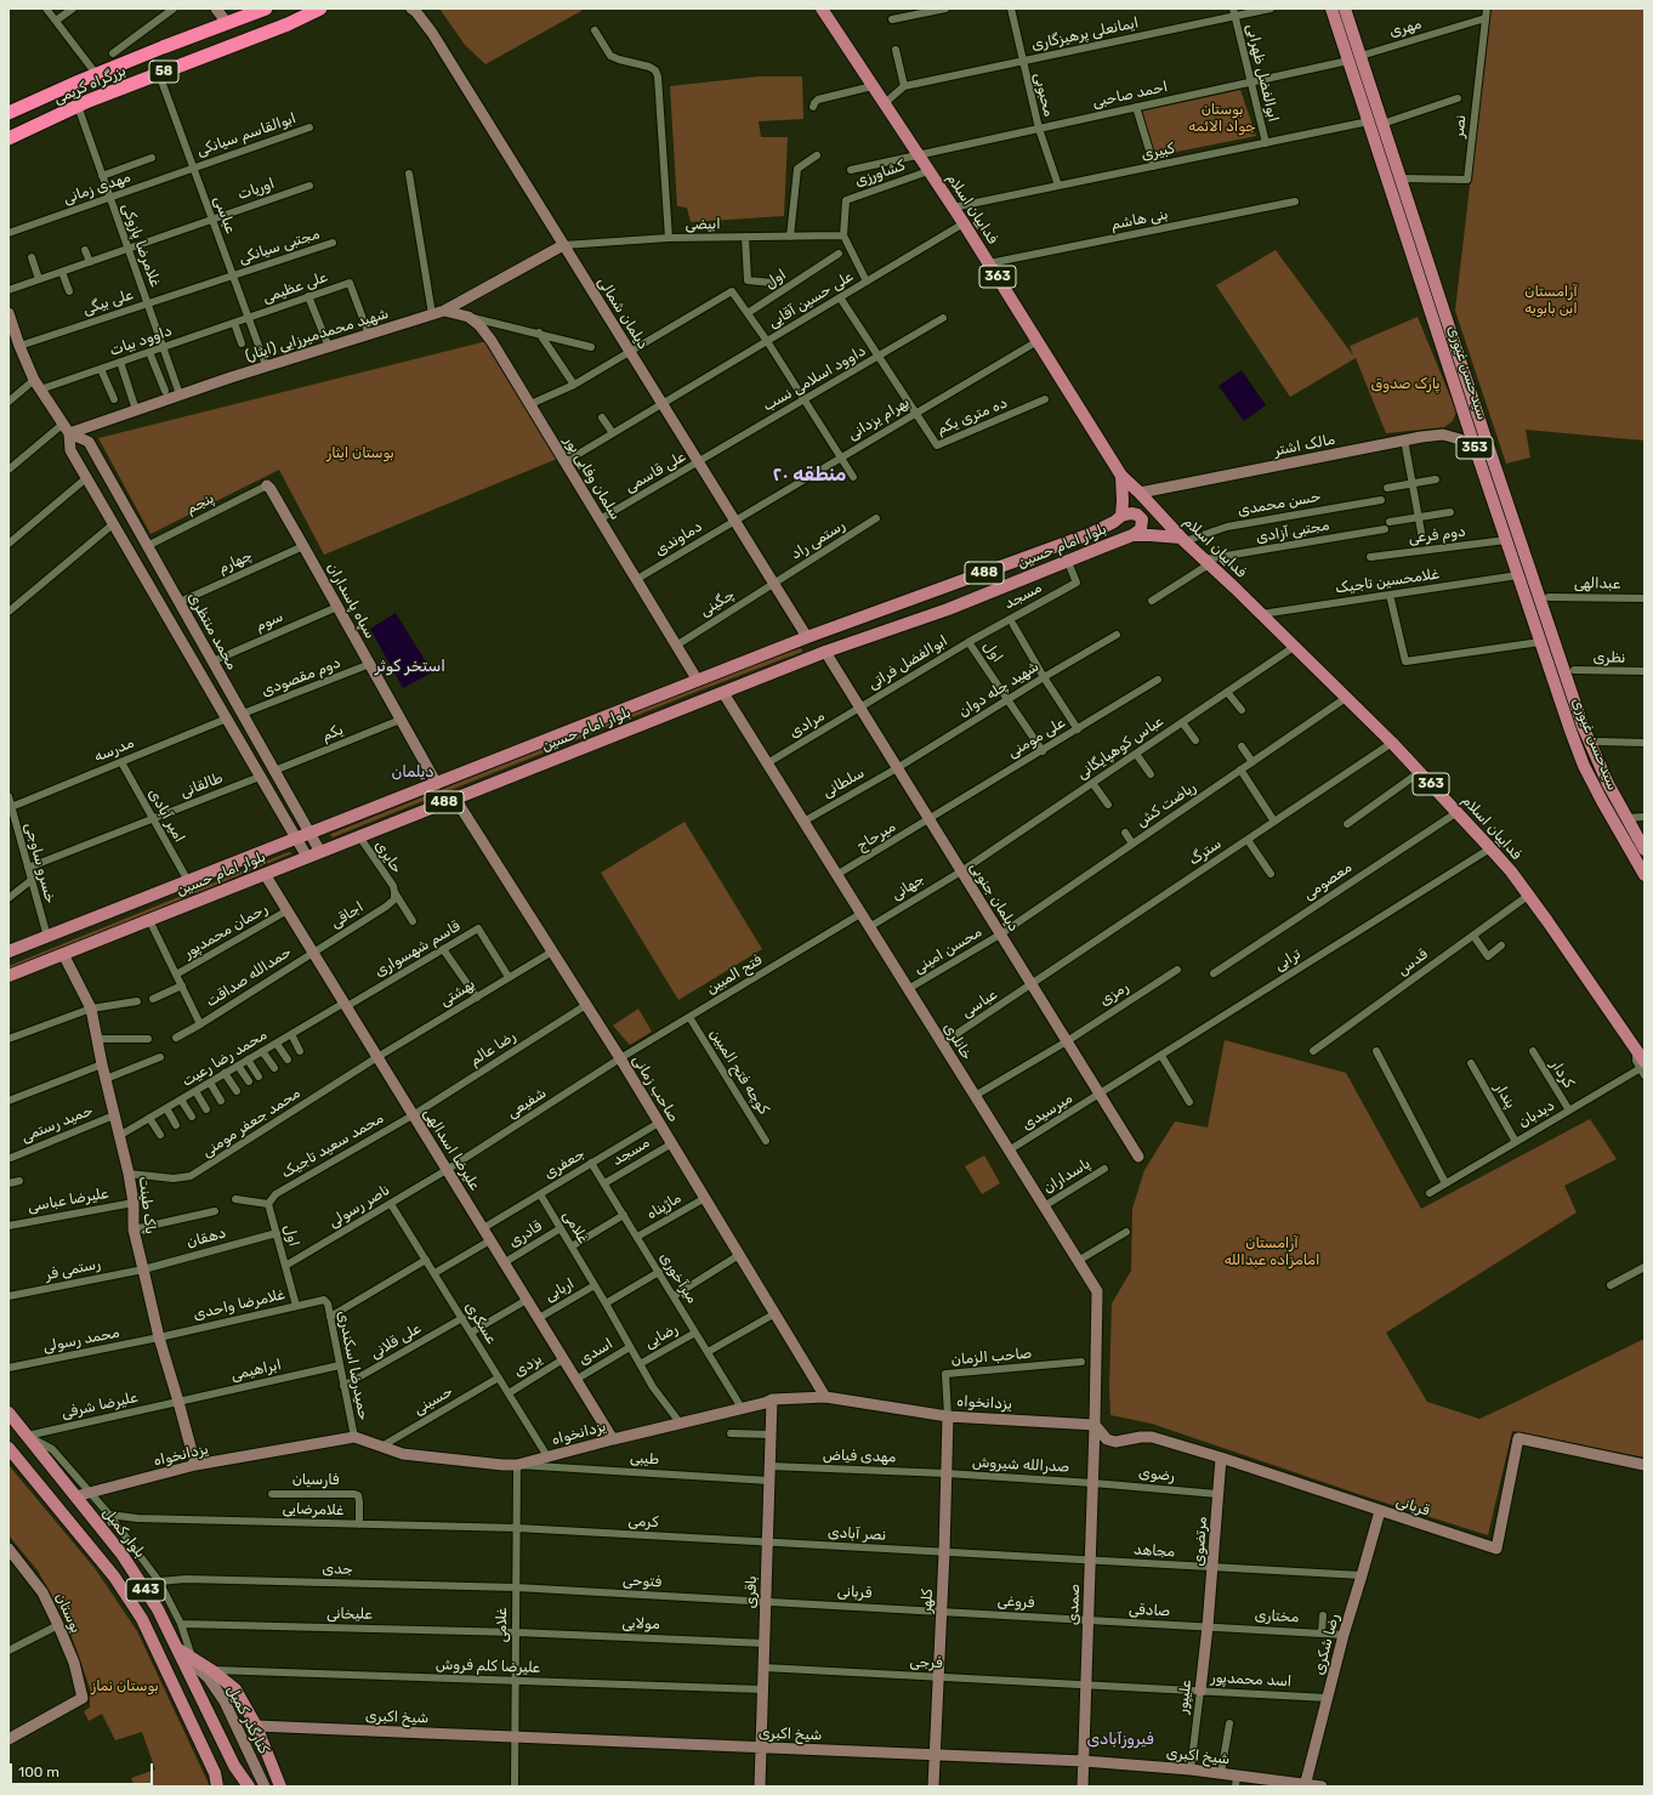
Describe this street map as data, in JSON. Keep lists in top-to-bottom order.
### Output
{
  "streets": {
    "highway": ["58", "بزرگراه کریمی"],
    "main road": [
      "فداییان اسلام",
      "363",
      "سیدحسن غیوری",
      "353",
      "بلوار امام حسین",
      "488",
      "بلوار کمیل",
      "443"
    ],
    "street": [
      "مهری",
      "ایمانعلی پرهیزگاری",
      "ابوالفضل ظهرابی",
      "محبوبی",
      "احمد صاحبی",
      "نصر",
      "ابوالقاسم سیانکی",
      "کبیری",
      "کشاورزی",
      "مهدی زمانی",
      "اوریات",
      "عباسی",
      "بنی هاشم",
      "ابیضی",
      "غلامرضا پازوکی",
      "مجتبی سیانکی",
      "اول",
      "علی عظیمی",
      "علی حسین آقایی",
      "علی بیگی",
      "دیلمان شمالی",
      "شهید محمدمیرزایی (ایثار)",
      "داوود بیات",
      "داوود اسلامی نسب",
      "ده متری یکم",
      "بهرام یزدانی",
      "مالک اشتر",
      "علی قاسمی",
      "سلمان وفایی پور",
      "پنجم",
      "حسن محمدی",
      "مجتبی آزادی",
      "دوم فرعی",
      "دماوندی",
      "رستمی راد",
      "چهارم",
      "غلامحسین تاجیک",
      "عبدالهی",
      "مسجد",
      "سپاه پاسداران",
      "چگینی",
      "سوم",
      "محمد منتظری",
      "نظری",
      "ابوالفضل فراتی",
      "دوم مقصودی",
      "شهید چله دوان",
      "مرادی",
      "یکم",
      "علی مومنی",
      "عباس کوهپایگانی",
      "مدرسه",
      "سلطانی",
      "طالقانی",
      "ریاضت کش",
      "امیر آبادی",
      "میرحاج",
      "سترگ",
      "حایری",
      "خسرو ساوجی",
      "معصومی",
      "جهانی",
      "دیلمان جنوبی",
      "اجاقی",
      "رحمان محمدپور",
      "قاسم شهسواری",
      "محسن امینی",
      "ترابی",
      "قدس",
      "فتح المبین",
      "حمدالله صداقت",
      "بهشتی",
      "رمزی",
      "خانلری",
      "رضا عالم",
      "محمد رضا رعیت",
      "کوچه فتح المبین",
      "کردار",
      "صاحب زمانی",
      "پندار",
      "شفیعی",
      "میرسیدی",
      "دیدبان",
      "محمد جعفر مومنی",
      "حمید رستمی",
      "محمد سعید تاجیک",
      "علیرضا اسدالهی",
      "جعفری",
      "پاسداران",
      "علیرضا عباسی",
      "پاک طینت",
      "ناصر رسولی",
      "ماژپناه",
      "غلامی",
      "قادری",
      "دهقان",
      "رستمی فر",
      "میرآخوری",
      "اربابی",
      "غلامرضا واحدی",
      "عسکری",
      "رضایی",
      "محمد رسولی",
      "علی قلانی",
      "اسدی",
      "صاحب الزمان",
      "حمیدرضا اسکندری",
      "یزدی",
      "ابراهیمی",
      "حسینی",
      "یزدانخواه",
      "علیرضا شرفی",
      "مهدی فیاض",
      "طیبی",
      "صدرالله شیروش",
      "رضوی",
      "فارسیان",
      "قربانی",
      "غلامرضایی",
      "کرمی",
      "نصر آبادی",
      "مرتضوی",
      "مجاهد",
      "جدی",
      "فتوحی",
      "باقری",
      "کلهر",
      "فروغی",
      "صمدی",
      "صادقی",
      "بوستان",
      "علیخانی",
      "مختاری",
      "مولایی",
      "رضا شکری",
      "فرجی",
      "علیرضا کلم فروش",
      "اسد محمدپور",
      "علیپور",
      "شیخ اکبری",
      "کنارگذر کمیل"
    ]
  },
  "crossings": [
    ["مهری", "نصر"],
    ["مهری", "سیدحسن غیوری"],
    ["ایمانعلی پرهیزگاری", "ابوالفضل ظهرابی"],
    ["ایمانعلی پرهیزگاری", "محبوبی"],
    ["ابوالفضل ظهرابی", "احمد صاحبی"],
    ["ابوالفضل ظهرابی", "کبیری"],
    ["بزرگراه کریمی", "عباسی"],
    ["بزرگراه کریمی", "غلامرضا پازوکی"],
    ["محبوبی", "احمد صاحبی"],
    ["محبوبی", "کبیری"],
    ["احمد صاحبی", "فداییان اسلام"],
    ["احمد صاحبی", "سیدحسن غیوری"],
    ["نصر", "سیدحسن غیوری"],
    ["ابوالقاسم سیانکی", "مهدی زمانی"],
    ["ابوالقاسم سیانکی", "عباسی"],
    ["کبیری", "فداییان اسلام"],
    ["کبیری", "سیدحسن غیوری"],
    ["کشاورزی", "فداییان اسلام"],
    ["کشاورزی", "ابیضی"],
    ["مهدی زمانی", "عباسی"],
    ["مهدی زمانی", "غلامرضا پازوکی"],
    ["اوریات", "عباسی"],
    ["اوریات", "غلامرضا پازوکی"],
    ["فداییان اسلام", "بنی هاشم"],
    ["فداییان اسلام", "علی حسین آقایی"],
    ["فداییان اسلام", "بهرام یزدانی"],
    ["فداییان اسلام", "مالک اشتر"],
    ["فداییان اسلام", "حسن محمدی"],
    ["فداییان اسلام", "مجتبی آزادی"],
    ["فداییان اسلام", "بلوار امام حسین"],
    ["فداییان اسلام", "غلامحسین تاجیک"],
    ["فداییان اسلام", "عباس کوهپایگانی"],
    ["فداییان اسلام", "ریاضت کش"],
    ["فداییان اسلام", "سترگ"],
    ["فداییان اسلام", "معصومی"],
    ["فداییان اسلام", "ترابی"],
    ["فداییان اسلام", "قدس"],
    ["فداییان اسلام", "دیدبان"],
    ["عباسی", "مجتبی سیانکی"],
    ["عباسی", "علی عظیمی"],
    ["عباسی", "علی بیگی"],
    ["عباسی", "شهید محمدمیرزایی (ایثار)"],
    ["عباسی", "داوود بیات"],
    ["عباسی", "سترگ"],
    ["عباسی", "دیلمان جنوبی"],
    ["عباسی", "خانلری"],
    ["ابیضی", "دیلمان شمالی"],
    ["ابیضی", "شهید محمدمیرزایی (ایثار)"],
    ["غلامرضا پازوکی", "علی بیگی"],
    ["غلامرضا پازوکی", "شهید محمدمیرزایی (ایثار)"],
    ["غلامرضا پازوکی", "داوود بیات"],
    ["مجتبی سیانکی", "علی بیگی"],
    ["اول", "مسجد"],
    ["اول", "ابوالفضل فراتی"],
    ["اول", "شهید چله دوان"],
    ["اول", "علی مومنی"],
    ["اول", "محمد سعید تاجیک"],
    ["اول", "ناصر رسولی"],
    ["اول", "دهقان"],
    ["اول", "غلامرضا واحدی"],
    ["علی عظیمی", "شهید محمدمیرزایی (ایثار)"],
    ["علی عظیمی", "داوود بیات"],
    ["علی حسین آقایی", "دیلمان شمالی"],
    ["علی حسین آقایی", "ده متری یکم"],
    ["علی حسین آقایی", "سلمان وفایی پور"],
    ["علی بیگی", "محمد منتظری"],
    ["دیلمان شمالی", "شهید محمدمیرزایی (ایثار)"],
    ["دیلمان شمالی", "داوود اسلامی نسب"],
    ["دیلمان شمالی", "بهرام یزدانی"],
    ["دیلمان شمالی", "علی قاسمی"],
    ["دیلمان شمالی", "دماوندی"],
    ["دیلمان شمالی", "رستمی راد"],
    ["دیلمان شمالی", "بلوار امام حسین"],
    ["دیلمان شمالی", "چگینی"],
    ["شهید محمدمیرزایی (ایثار)", "سلمان وفایی پور"],
    ["شهید محمدمیرزایی (ایثار)", "محمد منتظری"],
    ["داوود بیات", "محمد منتظری"],
    ["سیدحسن غیوری", "مالک اشتر"],
    ["سیدحسن غیوری", "دوم فرعی"],
    ["سیدحسن غیوری", "غلامحسین تاجیک"],
    ["داوود اسلامی نسب", "ده متری یکم"],
    ["داوود اسلامی نسب", "علی قاسمی"],
    ["ده متری یکم", "بهرام یزدانی"],
    ["بهرام یزدانی", "دماوندی"],
    ["علی قاسمی", "سلمان وفایی پور"],
    ["سلمان وفایی پور", "دماوندی"],
    ["سلمان وفایی پور", "بلوار امام حسین"],
    ["سلمان وفایی پور", "چگینی"],
    ["پنجم", "سپاه پاسداران"],
    ["پنجم", "محمد منتظری"],
    ["حسن محمدی", "بلوار امام حسین"],
    ["رستمی راد", "چگینی"],
    ["بلوار امام حسین", "سپاه پاسداران"],
    ["بلوار امام حسین", "محمد منتظری"],
    ["بلوار امام حسین", "امیر آبادی"],
    ["بلوار امام حسین", "حایری"],
    ["بلوار امام حسین", "خسرو ساوجی"],
    ["بلوار امام حسین", "دیلمان جنوبی"],
    ["بلوار امام حسین", "خانلری"],
    ["بلوار امام حسین", "صاحب زمانی"],
    ["بلوار امام حسین", "علیرضا اسدالهی"],
    ["بلوار امام حسین", "پاک طینت"],
    ["چهارم", "سپاه پاسداران"],
    ["چهارم", "محمد منتظری"],
    ["مسجد", "ابوالفضل فراتی"],
    ["مسجد", "صاحب زمانی"],
    ["مسجد", "میرآخوری"],
    ["سپاه پاسداران", "سوم"],
    ["سپاه پاسداران", "دوم مقصودی"],
    ["سپاه پاسداران", "یکم"],
    ["سوم", "محمد منتظری"],
    ["محمد منتظری", "دوم مقصودی"],
    ["محمد منتظری", "یکم"],
    ["محمد منتظری", "مدرسه"],
    ["محمد منتظری", "طالقانی"],
    ["ابوالفضل فراتی", "مرادی"],
    ["ابوالفضل فراتی", "دیلمان جنوبی"],
    ["شهید چله دوان", "سلطانی"],
    ["شهید چله دوان", "دیلمان جنوبی"],
    ["مرادی", "دیلمان جنوبی"],
    ["مرادی", "خانلری"],
    ["علی مومنی", "میرحاج"],
    ["علی مومنی", "دیلمان جنوبی"],
    ["عباس کوهپایگانی", "جهانی"],
    ["عباس کوهپایگانی", "دیلمان جنوبی"],
    ["مدرسه", "امیر آبادی"],
    ["مدرسه", "خسرو ساوجی"],
    ["سلطانی", "دیلمان جنوبی"],
    ["سلطانی", "خانلری"],
    ["طالقانی", "امیر آبادی"],
    ["طالقانی", "خسرو ساوجی"],
    ["ریاضت کش", "دیلمان جنوبی"],
    ["ریاضت کش", "محسن امینی"],
    ["میرحاج", "دیلمان جنوبی"],
    ["میرحاج", "خانلری"],
    ["سترگ", "دیلمان جنوبی"],
    ["حایری", "اجاقی"],
    ["جهانی", "دیلمان جنوبی"],
    ["جهانی", "خانلری"],
    ["دیلمان جنوبی", "محسن امینی"],
    ["دیلمان جنوبی", "ترابی"],
    ["دیلمان جنوبی", "رمزی"],
    ["دیلمان جنوبی", "میرسیدی"],
    ["اجاقی", "حمدالله صداقت"],
    ["اجاقی", "علیرضا اسدالهی"],
    ["رحمان محمدپور", "علیرضا اسدالهی"],
    ["قاسم شهسواری", "بهشتی"],
    ["قاسم شهسواری", "محمد رضا رعیت"],
    ["قاسم شهسواری", "علیرضا اسدالهی"],
    ["محسن امینی", "خانلری"],
    ["ترابی", "میرسیدی"],
    ["فتح المبین", "خانلری"],
    ["فتح المبین", "کوچه فتح المبین"],
    ["فتح المبین", "صاحب زمانی"],
    ["فتح المبین", "شفیعی"],
    ["حمدالله صداقت", "علیرضا اسدالهی"],
    ["بهشتی", "صاحب زمانی"],
    ["بهشتی", "محمد جعفر مومنی"],
    ["بهشتی", "علیرضا اسدالهی"],
    ["خانلری", "میرسیدی"],
    ["خانلری", "پاسداران"],
    ["خانلری", "یزدانخواه"],
    ["خانلری", "قربانی"],
    ["خانلری", "صمدی"],
    ["رضا عالم", "صاحب زمانی"],
    ["رضا عالم", "محمد سعید تاجیک"],
    ["رضا عالم", "علیرضا اسدالهی"],
    ["محمد رضا رعیت", "علیرضا اسدالهی"],
    ["محمد رضا رعیت", "پاک طینت"],
    ["کردار", "دیدبان"],
    ["صاحب زمانی", "شفیعی"],
    ["صاحب زمانی", "جعفری"],
    ["صاحب زمانی", "ماژپناه"],
    ["صاحب زمانی", "یزدانخواه"],
    ["پندار", "دیدبان"],
    ["شفیعی", "علیرضا اسدالهی"],
    ["شفیعی", "ناصر رسولی"],
    ["محمد جعفر مومنی", "علیرضا اسدالهی"],
    ["محمد جعفر مومنی", "پاک طینت"],
    ["حمید رستمی", "پاک طینت"],
    ["محمد سعید تاجیک", "علیرضا اسدالهی"],
    ["علیرضا اسدالهی", "جعفری"],
    ["علیرضا اسدالهی", "ناصر رسولی"],
    ["علیرضا اسدالهی", "قادری"],
    ["علیرضا اسدالهی", "اربابی"],
    ["علیرضا اسدالهی", "اسدی"],
    ["علیرضا اسدالهی", "یزدی"],
    ["علیرضا اسدالهی", "یزدانخواه"],
    ["جعفری", "غلامی"],
    ["جعفری", "میرآخوری"],
    ["علیرضا عباسی", "پاک طینت"],
    ["پاک طینت", "دهقان"],
    ["پاک طینت", "رستمی فر"],
    ["پاک طینت", "غلامرضا واحدی"],
    ["پاک طینت", "محمد رسولی"],
    ["پاک طینت", "ابراهیمی"],
    ["پاک طینت", "یزدانخواه"],
    ["پاک طینت", "علیرضا شرفی"],
    ["ناصر رسولی", "عسکری"],
    ["ماژپناه", "میرآخوری"],
    ["غلامی", "قادری"],
    ["غلامی", "اربابی"],
    ["غلامی", "رضایی"],
    ["غلامی", "اسدی"],
    ["غلامی", "یزدانخواه"],
    ["غلامی", "طیبی"],
    ["غلامی", "غلامرضایی"],
    ["غلامی", "کرمی"],
    ["غلامی", "جدی"],
    ["غلامی", "فتوحی"],
    ["غلامی", "علیخانی"],
    ["غلامی", "مولایی"],
    ["غلامی", "علیرضا کلم فروش"],
    ["غلامی", "شیخ اکبری"],
    ["دهقان", "رستمی فر"],
    ["میرآخوری", "رضایی"],
    ["میرآخوری", "یزدانخواه"],
    ["غلامرضا واحدی", "محمد رسولی"],
    ["غلامرضا واحدی", "حمیدرضا اسکندری"],
    ["عسکری", "علی قلانی"],
    ["عسکری", "یزدی"],
    ["عسکری", "حسینی"],
    ["عسکری", "یزدانخواه"],
    ["علی قلانی", "حمیدرضا اسکندری"],
    ["صاحب الزمان", "یزدانخواه"],
    ["صاحب الزمان", "کلهر"],
    ["حمیدرضا اسکندری", "ابراهیمی"],
    ["حمیدرضا اسکندری", "یزدانخواه"],
    ["ابراهیمی", "علیرضا شرفی"],
    ["حسینی", "یزدانخواه"],
    ["یزدانخواه", "طیبی"],
    ["یزدانخواه", "قربانی"],
    ["یزدانخواه", "بلوار کمیل"],
    ["یزدانخواه", "باقری"],
    ["یزدانخواه", "کلهر"],
    ["یزدانخواه", "صمدی"],
    ["علیرضا شرفی", "بلوار کمیل"],
    ["مهدی فیاض", "صدرالله شیروش"],
    ["مهدی فیاض", "باقری"],
    ["مهدی فیاض", "کلهر"],
    ["طیبی", "باقری"],
    ["صدرالله شیروش", "رضوی"],
    ["صدرالله شیروش", "کلهر"],
    ["صدرالله شیروش", "صمدی"],
    ["رضوی", "مرتضوی"],
    ["رضوی", "صمدی"],
    ["فارسیان", "غلامرضایی"],
    ["قربانی", "مرتضوی"],
    ["قربانی", "فتوحی"],
    ["قربانی", "باقری"],
    ["قربانی", "کلهر"],
    ["قربانی", "فروغی"],
    ["قربانی", "صمدی"],
    ["قربانی", "رضا شکری"],
    ["غلامرضایی", "کرمی"],
    ["کرمی", "نصر آبادی"],
    ["کرمی", "باقری"],
    ["بلوار کمیل", "کنارگذر کمیل"],
    ["نصر آبادی", "مجاهد"],
    ["نصر آبادی", "باقری"],
    ["نصر آبادی", "کلهر"],
    ["مرتضوی", "مجاهد"],
    ["مرتضوی", "صادقی"],
    ["مرتضوی", "مختاری"],
    ["مرتضوی", "علیپور"],
    ["مجاهد", "کلهر"],
    ["مجاهد", "صمدی"],
    ["مجاهد", "رضا شکری"],
    ["جدی", "فتوحی"],
    ["فتوحی", "باقری"],
    ["باقری", "مولایی"],
    ["باقری", "فرجی"],
    ["باقری", "علیرضا کلم فروش"],
    ["باقری", "شیخ اکبری"],
    ["کلهر", "فروغی"],
    ["کلهر", "فرجی"],
    ["کلهر", "شیخ اکبری"],
    ["فروغی", "صمدی"],
    ["فروغی", "صادقی"],
    ["صمدی", "صادقی"],
    ["صمدی", "فرجی"],
    ["صمدی", "اسد محمدپور"],
    ["صمدی", "شیخ اکبری"],
    ["صادقی", "مختاری"],
    ["صادقی", "علیپور"],
    ["علیخانی", "مولایی"],
    ["مختاری", "رضا شکری"],
    ["مختاری", "علیپور"],
    ["رضا شکری", "اسد محمدپور"],
    ["رضا شکری", "شیخ اکبری"],
    ["فرجی", "اسد محمدپور"],
    ["اسد محمدپور", "علیپور"],
    ["علیپور", "شیخ اکبری"]
  ],
  "districts": ["منطقه ۲۰", "دیلمان", "فیروزآبادی"],
  "water": ["استخر کوثر"],
  "parks": [
    "بوستان جواد الائمه",
    "آرامستان ابن بابویه",
    "پارک صدوق",
    "بوستان ایثار",
    "آرامستان امامزاده عبدالله",
    "بوستان نماز"
  ],
  "scale_bar": "100 m"
}
